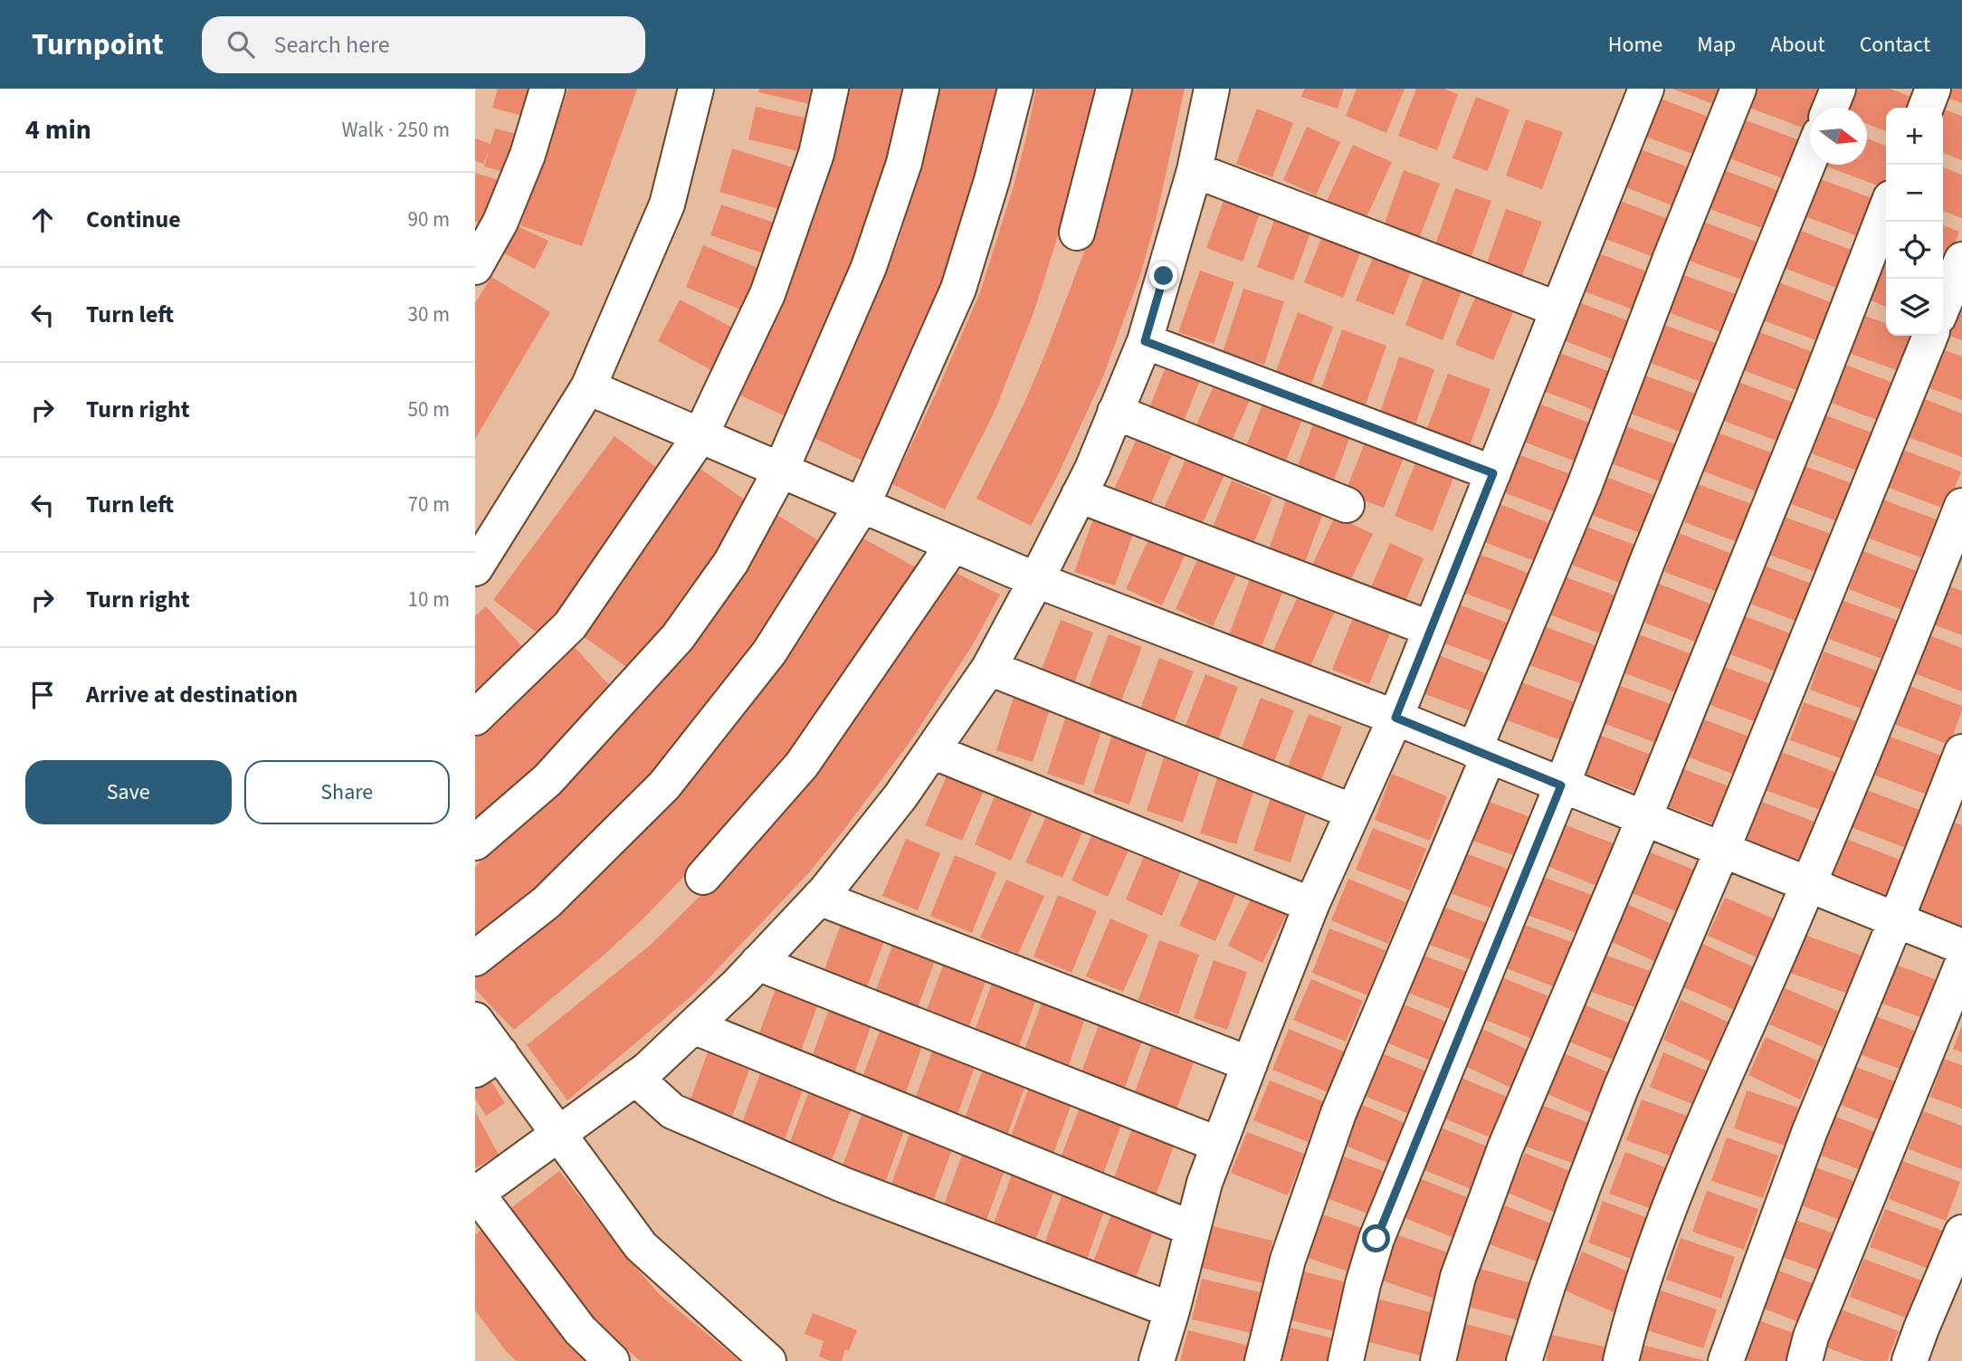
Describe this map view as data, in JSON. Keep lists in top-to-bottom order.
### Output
{
  "north": "right",
  "page": {
    "header": "Turnpoint",
    "search": "Search here",
    "nav": [
      "Home",
      "Map",
      "About",
      "Contact"
    ],
    "heading": ["4 min", "Walk · 250 m"],
    "map_buttons": ["+", "−"],
    "list": [
      ["Continue", "90 m"],
      ["Turn left", "30 m"],
      ["Turn right", "50 m"],
      ["Turn left", "70 m"],
      ["Turn right", "10 m"],
      "Arrive at destination"
    ],
    "buttons": ["Save", "Share"]
  }
}
